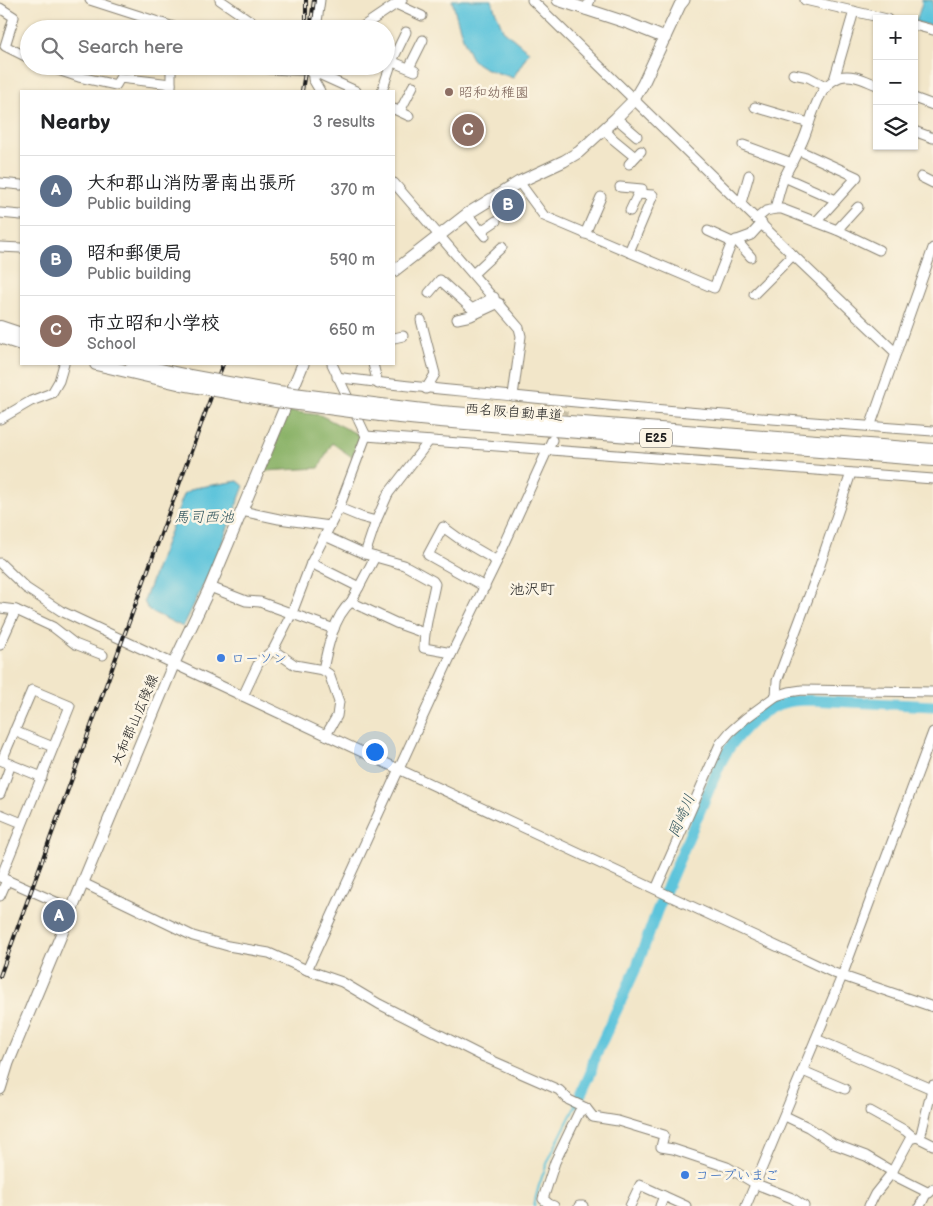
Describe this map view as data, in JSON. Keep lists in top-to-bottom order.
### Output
{
  "streets": {
    "highway": ["西名阪自動車道", "E25"],
    "main road": ["大和郡山広陵線"]
  },
  "districts": ["池沢町"],
  "water": ["馬司西池", "岡崎川"],
  "places": ["昭和幼稚園", "ローソン", "コープいまご"],
  "page": {
    "map_buttons": ["+", "−"],
    "search": "Search here",
    "heading": ["Nearby", "3 results"],
    "pins": ["C", "B", "A"],
    "list": [
      {
        "mark": "A",
        "name": "大和郡山消防署南出張所",
        "note": "Public building",
        "value": "370 m"
      },
      {
        "mark": "B",
        "name": "昭和郵便局",
        "note": "Public building",
        "value": "590 m"
      },
      {
        "mark": "C",
        "name": "市立昭和小学校",
        "note": "School",
        "value": "650 m"
      }
    ]
  }
}
